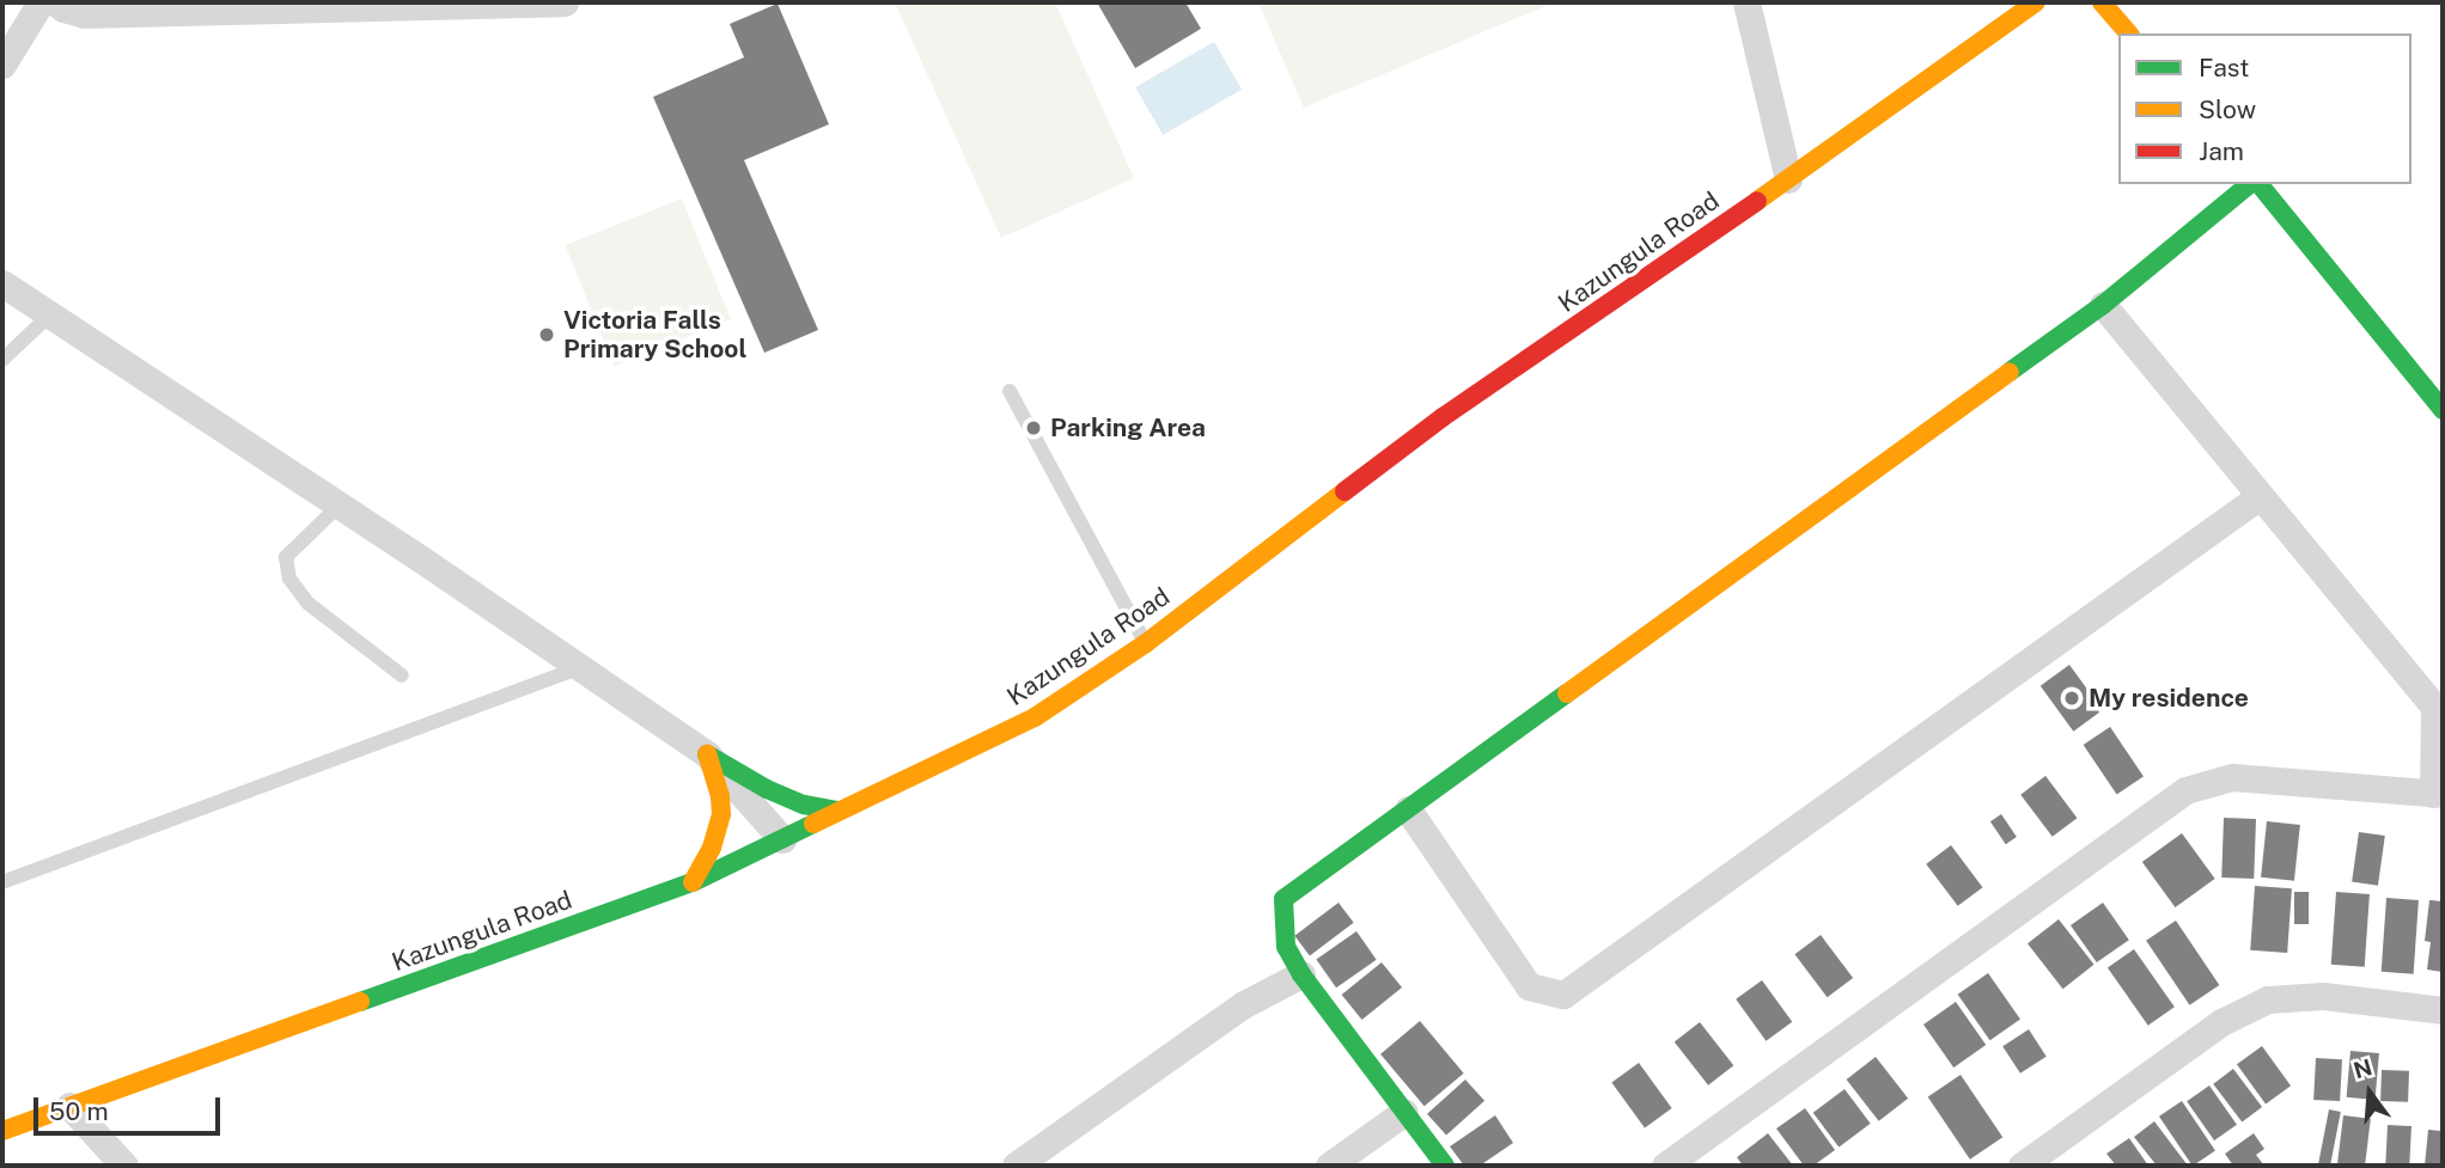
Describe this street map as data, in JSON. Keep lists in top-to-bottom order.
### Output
{
  "streets": {
    "main road": ["Kazungula Road"]
  },
  "places": ["Victoria Falls Primary School", "Parking Area", "My residence"],
  "legend": ["Fast", "Slow", "Jam"],
  "scale_bar": "50 m",
  "north": "top"
}
